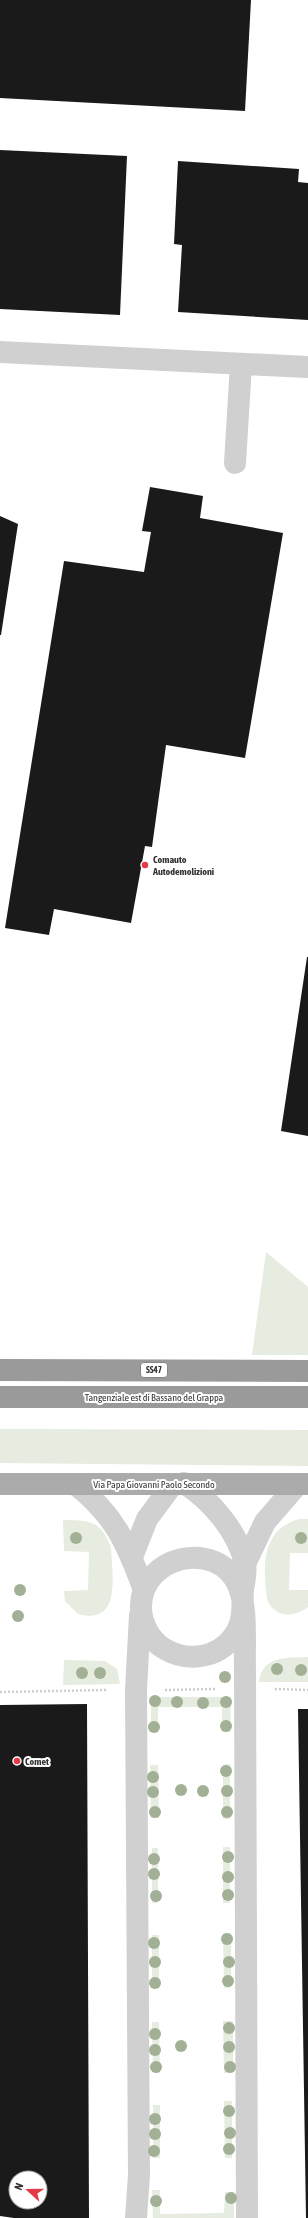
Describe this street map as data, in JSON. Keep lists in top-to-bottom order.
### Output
{
  "streets": {
    "highway": ["SS47", "Tangenziale est di Bassano del Grappa"],
    "main road": ["Via Papa Giovanni Paolo Secondo"]
  },
  "places": ["Comauto Autodemolizioni", "Comet"],
  "north": "left"
}
